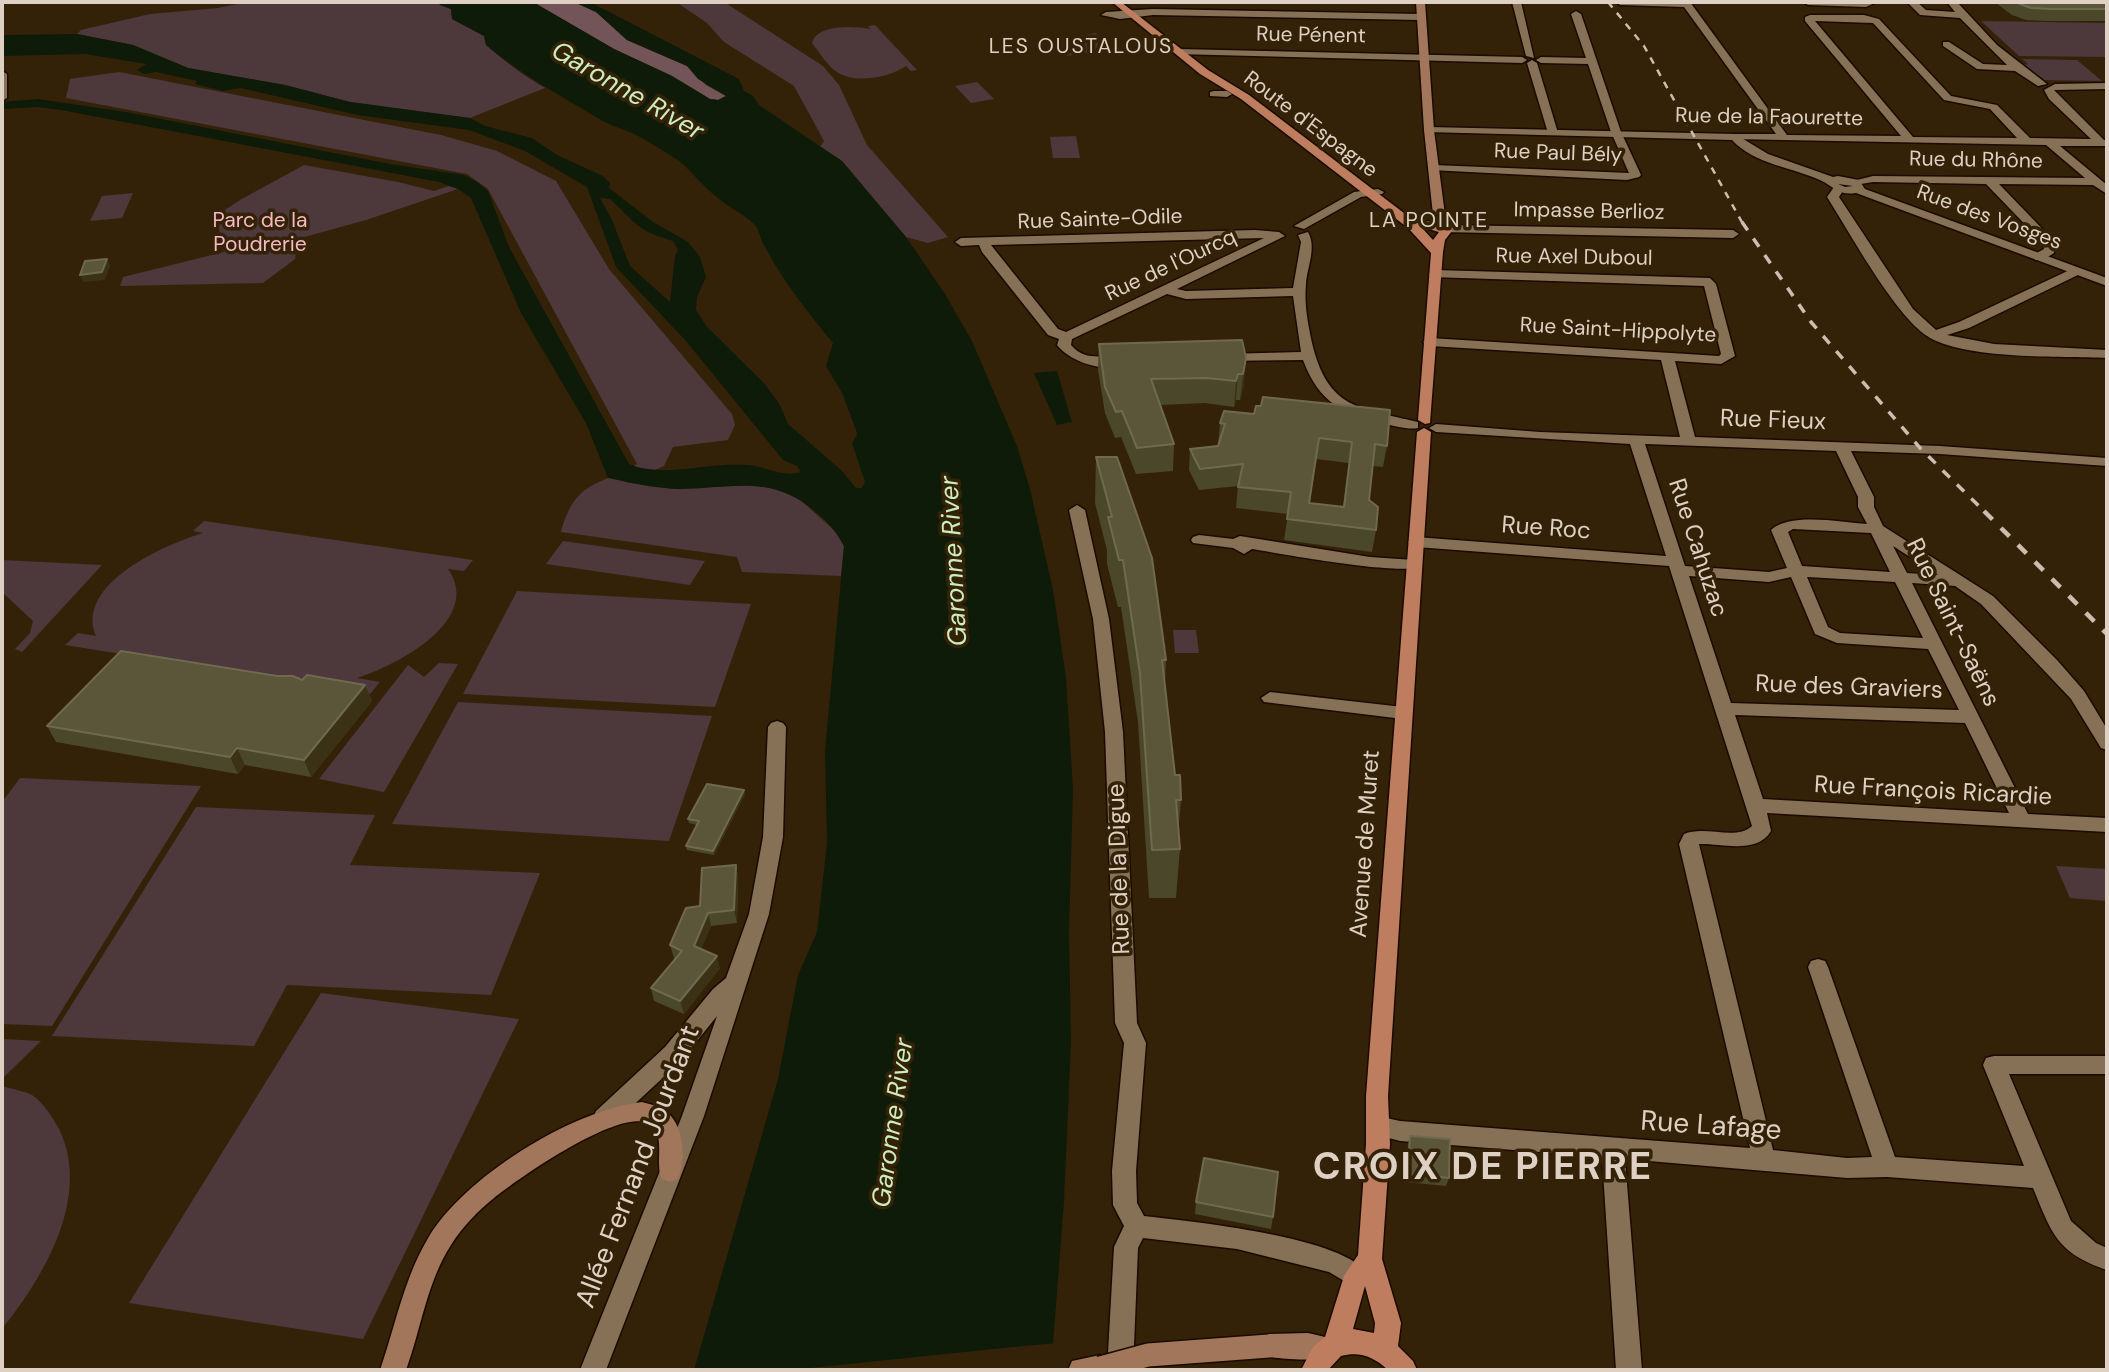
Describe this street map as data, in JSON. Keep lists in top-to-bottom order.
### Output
{
  "streets": {
    "main road": ["Route d'Espagne", "Avenue de Muret"],
    "street": [
      "Rue Pénent",
      "Rue de la Faourette",
      "Rue Paul Bély",
      "Rue du Rhône",
      "Impasse Berlioz",
      "Rue des Vosges",
      "Rue Sainte-Odile",
      "Rue Axel Duboul",
      "Rue de l'Ourcq",
      "Rue Saint-Hippolyte",
      "Rue Fieux",
      "Rue Roc",
      "Rue Cahuzac",
      "Rue Saint-Saëns",
      "Rue des Graviers",
      "Rue François Ricardie",
      "Rue de la Digue",
      "Rue Lafage",
      "Allée Fernand Jourdant"
    ]
  },
  "crossings": [
    ["Rue Pénent", "Route d'Espagne"],
    ["Rue de la Faourette", "Rue Paul Bély"],
    ["Route d'Espagne", "Impasse Berlioz"],
    ["Route d'Espagne", "Avenue de Muret"],
    ["Rue du Rhône", "Rue des Vosges"],
    ["Impasse Berlioz", "Avenue de Muret"],
    ["Rue Sainte-Odile", "Rue de l'Ourcq"],
    ["Rue Axel Duboul", "Rue Saint-Hippolyte"],
    ["Rue Axel Duboul", "Avenue de Muret"],
    ["Rue de l'Ourcq", "Rue Fieux"],
    ["Rue Saint-Hippolyte", "Avenue de Muret"],
    ["Rue Fieux", "Rue Cahuzac"],
    ["Rue Fieux", "Rue Saint-Saëns"],
    ["Rue Fieux", "Avenue de Muret"],
    ["Rue Roc", "Rue Cahuzac"],
    ["Rue Roc", "Rue Saint-Saëns"],
    ["Rue Roc", "Avenue de Muret"],
    ["Rue Cahuzac", "Rue des Graviers"],
    ["Rue Cahuzac", "Rue François Ricardie"],
    ["Rue Saint-Saëns", "Rue des Graviers"],
    ["Rue Saint-Saëns", "Rue François Ricardie"],
    ["Avenue de Muret", "Rue Lafage"]
  ],
  "districts": ["LES OUSTALOUS", "LA POINTE", "CROIX DE PIERRE"],
  "water": ["Garonne River"],
  "parks": ["Parc de la Poudrerie"]
}
